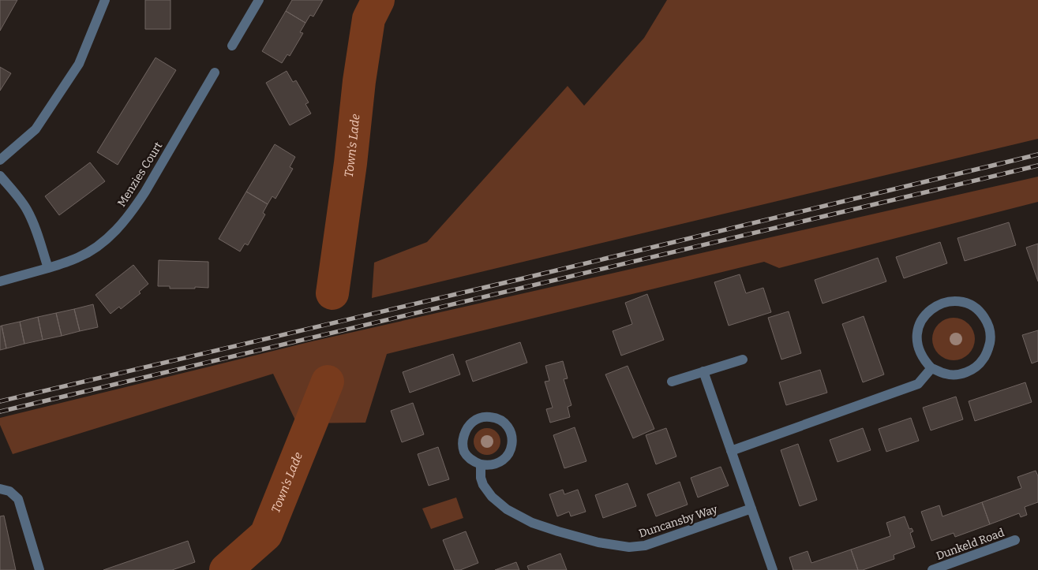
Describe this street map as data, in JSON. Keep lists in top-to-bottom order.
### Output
{
  "streets": {
    "street": ["Menzies Court", "Duncansby Way", "Dunkeld Road"]
  },
  "water": ["Town's Lade"]
}
